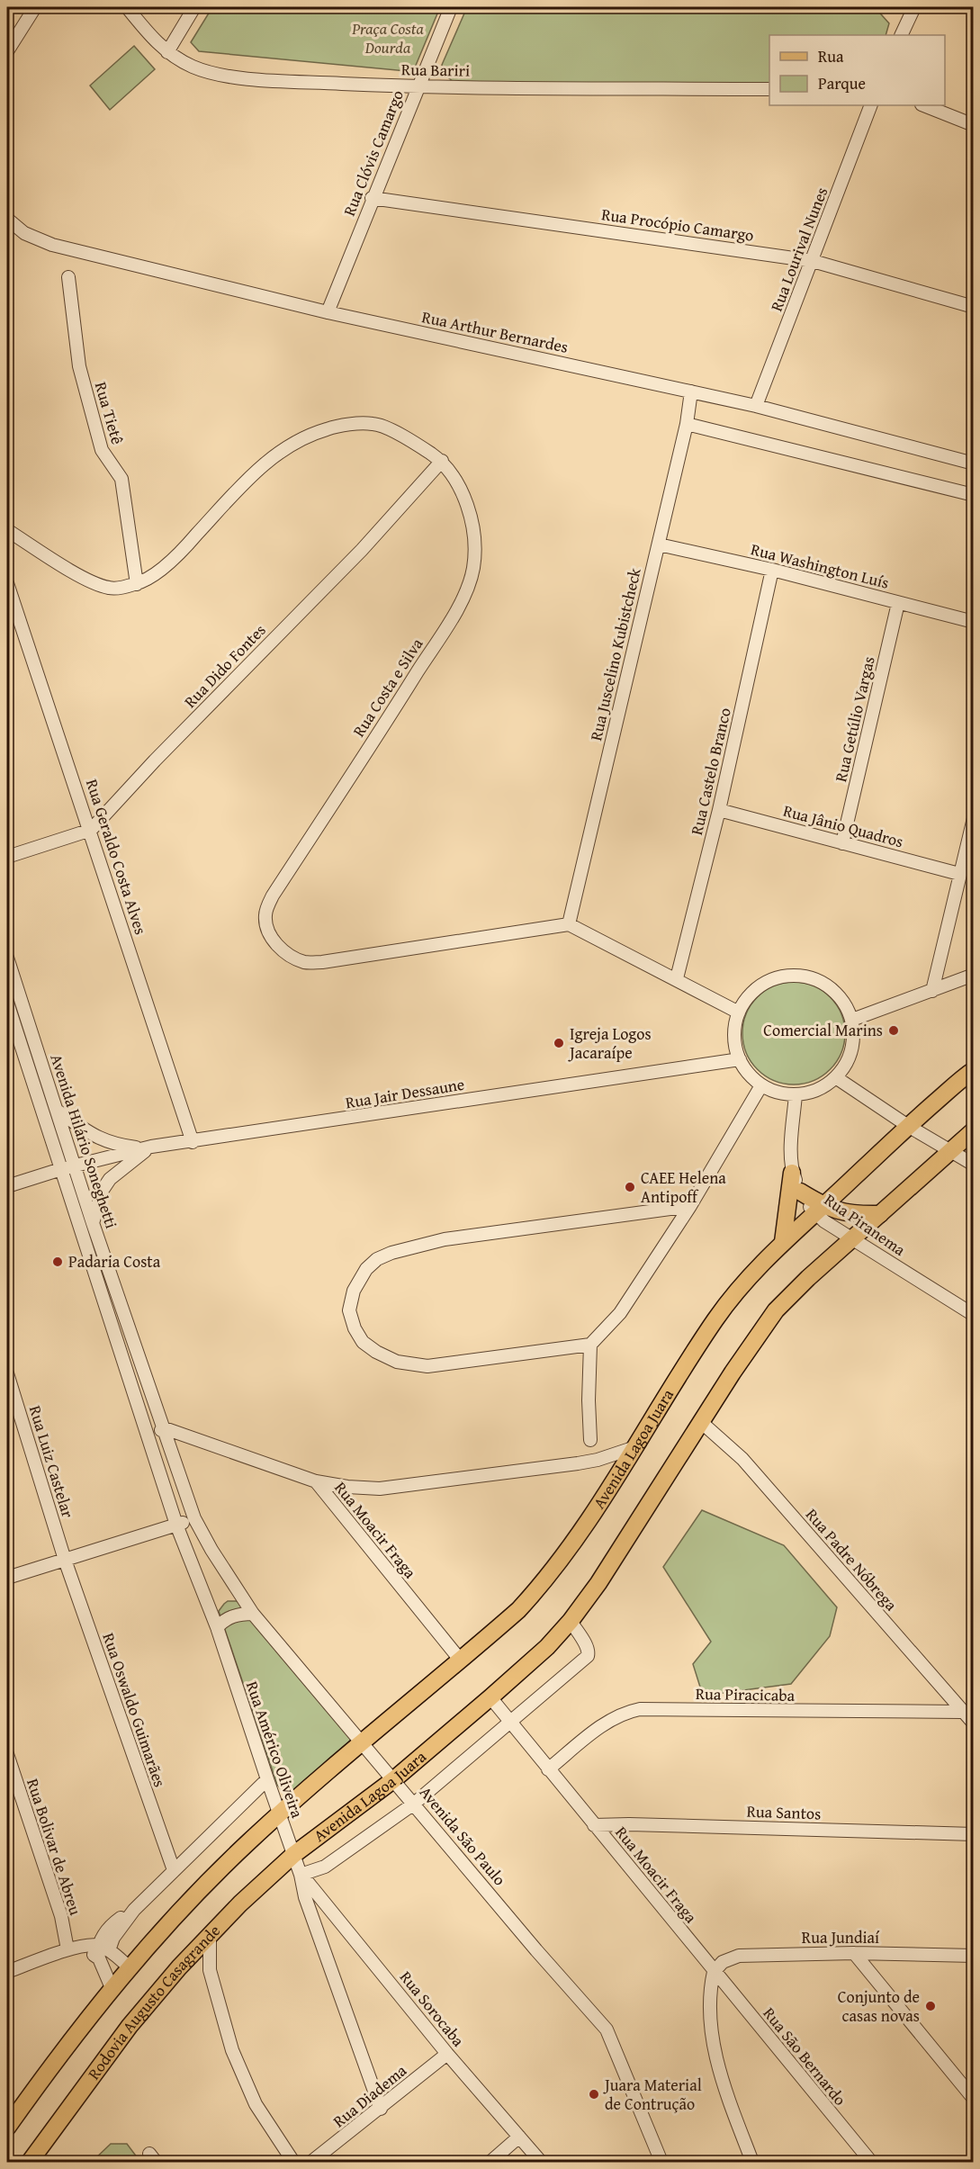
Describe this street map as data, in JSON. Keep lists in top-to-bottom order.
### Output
{
  "streets": {
    "main road": ["Avenida Lagoa Juara", "Rodovia Augusto Casagrande"],
    "street": [
      "Rua Bariri",
      "Rua Clóvis Camargo",
      "Rua Procópio Camargo",
      "Rua Lourival Nunes",
      "Rua Arthur Bernardes",
      "Rua Tietê",
      "Rua Washington Luís",
      "Rua Juscelino Kubistcheck",
      "Rua Dido Fontes",
      "Rua Costa e Silva",
      "Rua Getúlio Vargas",
      "Rua Castelo Branco",
      "Rua Jânio Quadros",
      "Rua Geraldo Costa Alves",
      "Rua Jair Dessaune",
      "Avenida Hilário Soneghetti",
      "Rua Piranema",
      "Rua Luiz Castelar",
      "Rua Moacir Fraga",
      "Rua Padre Nóbrega",
      "Rua Piracicaba",
      "Rua Oswaldo Guimarães",
      "Rua Américo Oliveira",
      "Rua Santos",
      "Avenida São Paulo",
      "Rua Bolivar de Abreu",
      "Rua Jundiaí",
      "Rua Sorocaba",
      "Rua São Bernardo",
      "Rua Diadema"
    ]
  },
  "crossings": [
    ["Rua Bariri", "Rua Clóvis Camargo"],
    ["Rua Clóvis Camargo", "Rua Procópio Camargo"],
    ["Rua Clóvis Camargo", "Rua Arthur Bernardes"],
    ["Rua Procópio Camargo", "Rua Lourival Nunes"],
    ["Rua Lourival Nunes", "Rua Arthur Bernardes"],
    ["Rua Arthur Bernardes", "Rua Juscelino Kubistcheck"],
    ["Rua Tietê", "Rua Costa e Silva"],
    ["Rua Washington Luís", "Rua Juscelino Kubistcheck"],
    ["Rua Washington Luís", "Rua Getúlio Vargas"],
    ["Rua Washington Luís", "Rua Castelo Branco"],
    ["Rua Juscelino Kubistcheck", "Rua Costa e Silva"],
    ["Rua Dido Fontes", "Rua Costa e Silva"],
    ["Rua Dido Fontes", "Rua Geraldo Costa Alves"],
    ["Rua Getúlio Vargas", "Rua Jânio Quadros"],
    ["Rua Castelo Branco", "Rua Jânio Quadros"],
    ["Rua Geraldo Costa Alves", "Rua Jair Dessaune"],
    ["Rua Jair Dessaune", "Avenida Hilário Soneghetti"],
    ["Avenida Hilário Soneghetti", "Rua Moacir Fraga"],
    ["Avenida Hilário Soneghetti", "Rua Américo Oliveira"],
    ["Avenida Hilário Soneghetti", "Avenida São Paulo"],
    ["Rua Piranema", "Avenida Lagoa Juara"],
    ["Avenida Lagoa Juara", "Rua Moacir Fraga"],
    ["Avenida Lagoa Juara", "Rua Padre Nóbrega"],
    ["Avenida Lagoa Juara", "Rua Américo Oliveira"],
    ["Avenida Lagoa Juara", "Avenida São Paulo"],
    ["Avenida Lagoa Juara", "Rodovia Augusto Casagrande"],
    ["Rua Luiz Castelar", "Rua Oswaldo Guimarães"],
    ["Rua Moacir Fraga", "Rua Piracicaba"],
    ["Rua Moacir Fraga", "Rua Santos"],
    ["Rua Moacir Fraga", "Rua Jundiaí"],
    ["Rua Moacir Fraga", "Rua São Bernardo"],
    ["Rua Padre Nóbrega", "Rua Piracicaba"],
    ["Rua Américo Oliveira", "Rodovia Augusto Casagrande"],
    ["Rua Américo Oliveira", "Rua Sorocaba"],
    ["Rua Américo Oliveira", "Rua Diadema"],
    ["Rua Jundiaí", "Rua São Bernardo"],
    ["Rua Sorocaba", "Rua Diadema"]
  ],
  "parks": ["Praça Costa Dourda"],
  "places": [
    "Comercial Marins",
    "Igreja Logos Jacaraípe",
    "CAEE Helena Antipoff",
    "Padaria Costa",
    "Conjunto de casas novas",
    "Juara Material de Contrução"
  ],
  "legend": ["Rua", "Parque"]
}
